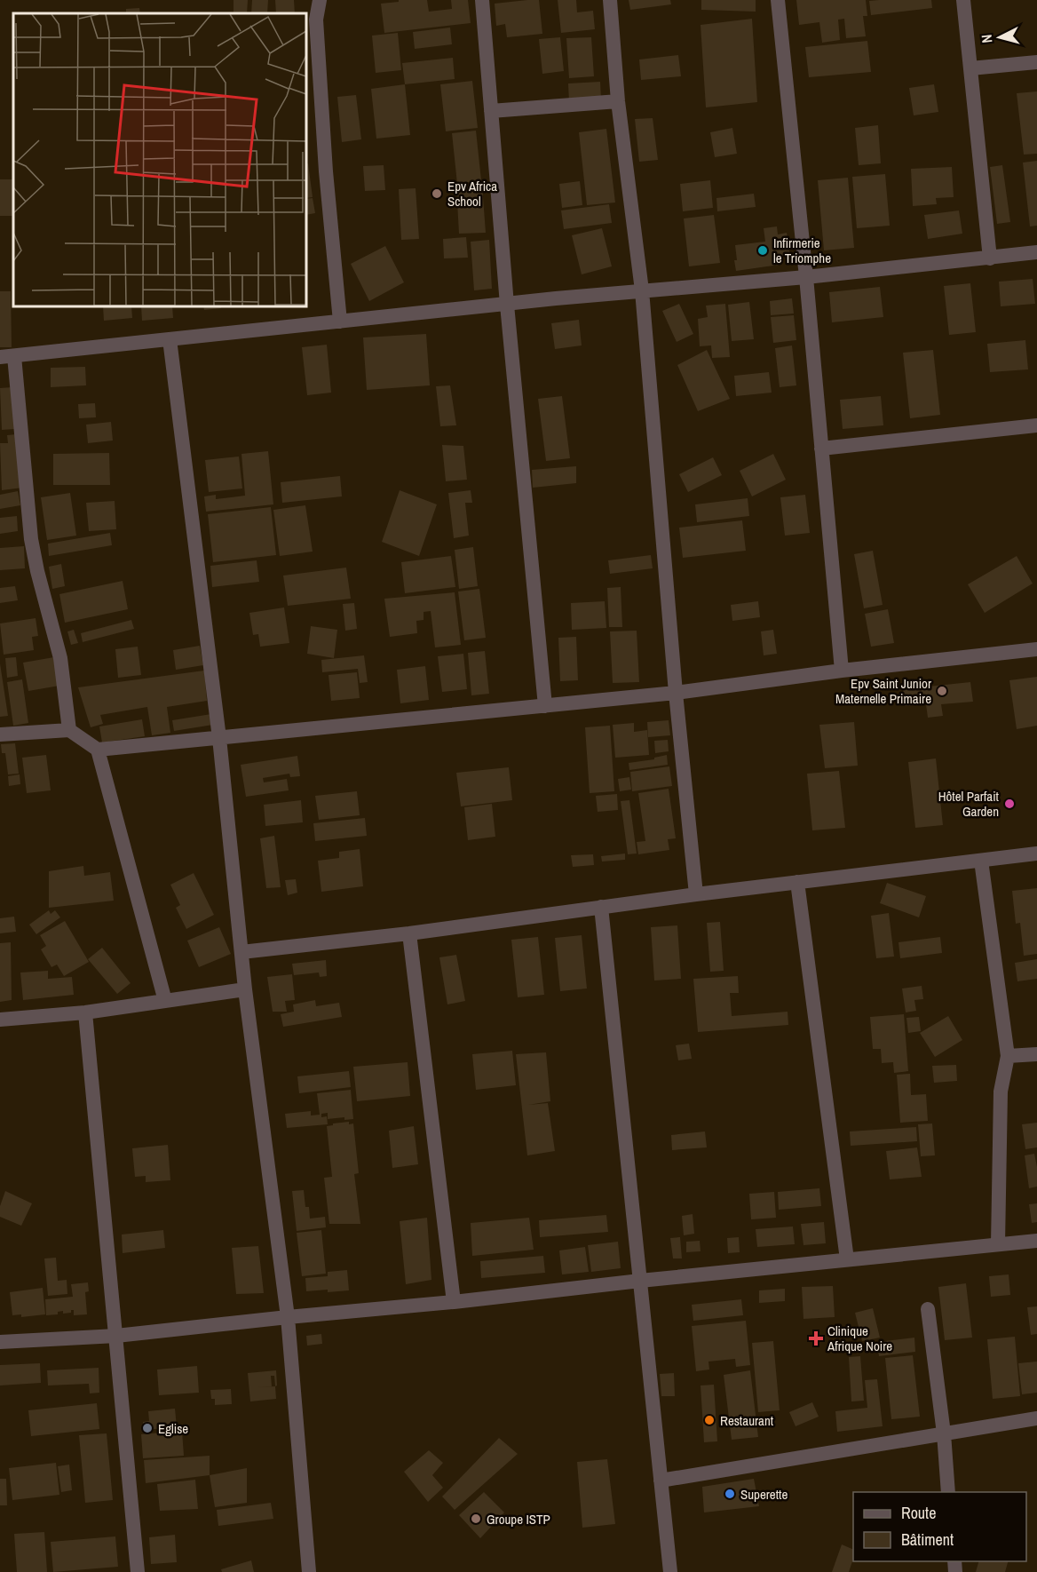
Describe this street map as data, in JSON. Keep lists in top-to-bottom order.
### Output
{
  "places": {
    "other": [
      "Epv Africa School",
      "Infirmerie le Triomphe",
      "Epv Saint Junior Maternelle Primaire",
      "Hôtel Parfait Garden",
      "Restaurant",
      "Eglise",
      "Superette",
      "Groupe ISTP"
    ],
    "health": ["Clinique Afrique Noire"]
  },
  "legend": ["Route", "Bâtiment"],
  "north": "left"
}
